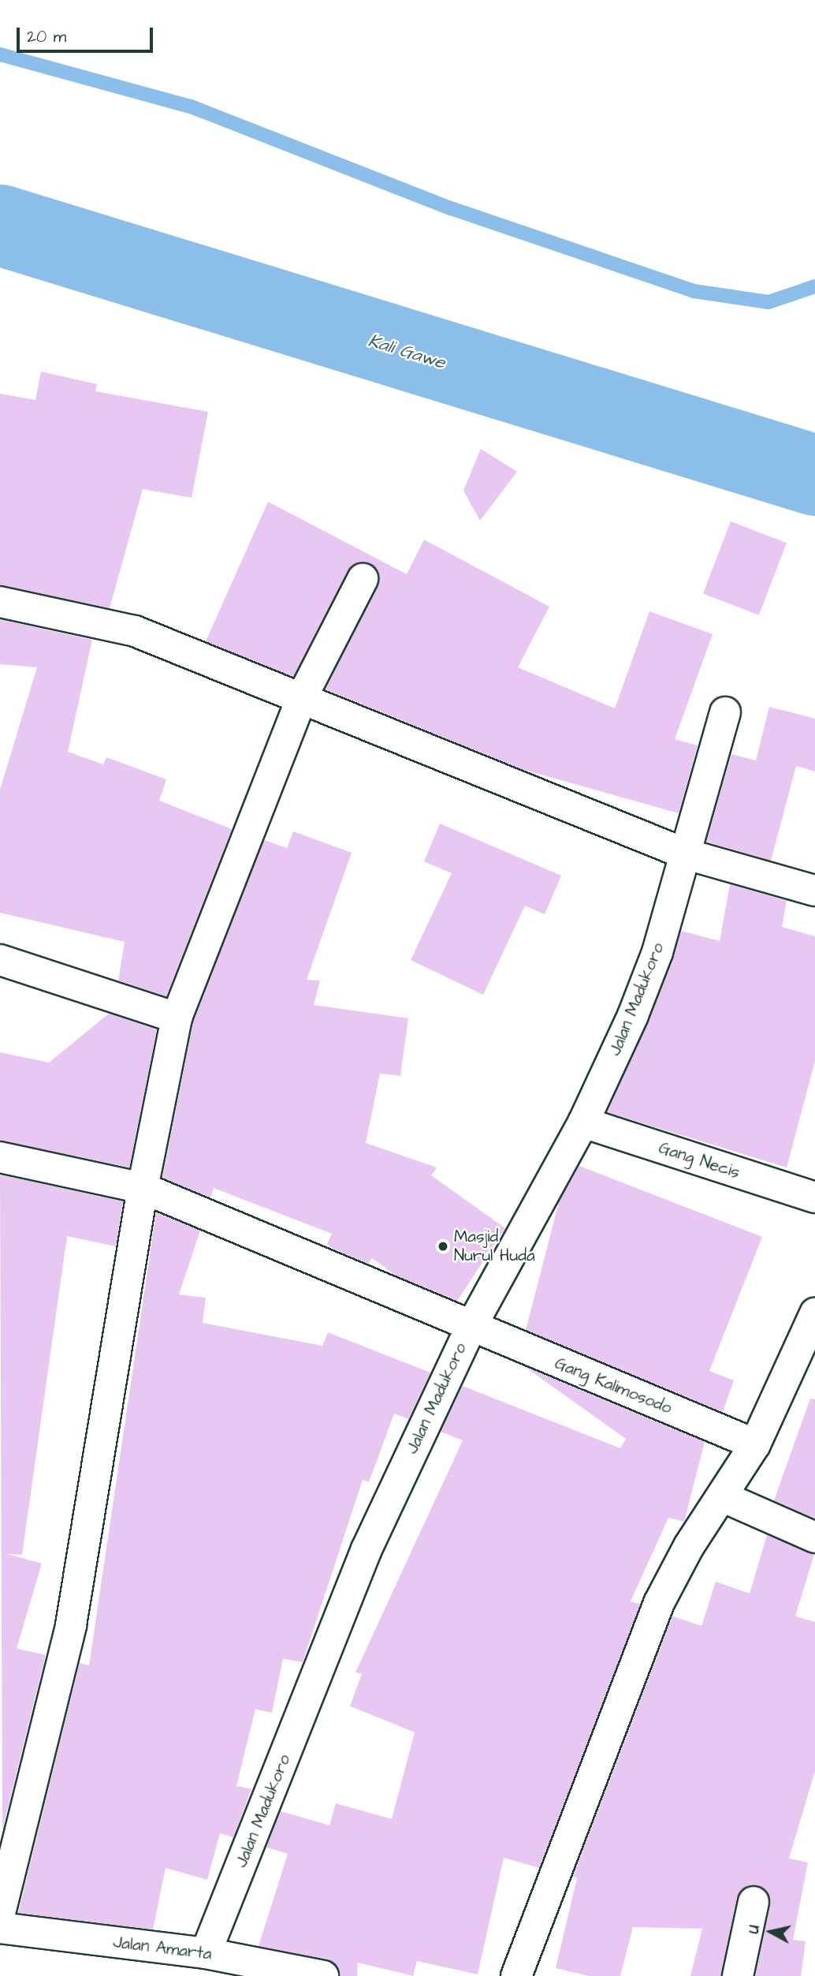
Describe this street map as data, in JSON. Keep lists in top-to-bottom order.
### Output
{
  "streets": {
    "street": [
      "Jalan Madukoro",
      "Gang Necis",
      "Gang Kalimosodo",
      "Jalan Amarta"
    ]
  },
  "crossings": [
    ["Jalan Madukoro", "Gang Necis"],
    ["Jalan Madukoro", "Gang Kalimosodo"],
    ["Jalan Madukoro", "Jalan Amarta"]
  ],
  "water": ["Kali Gawe"],
  "places": ["Masjid Nurul Huda"],
  "scale_bar": "20 m",
  "north": "left"
}
